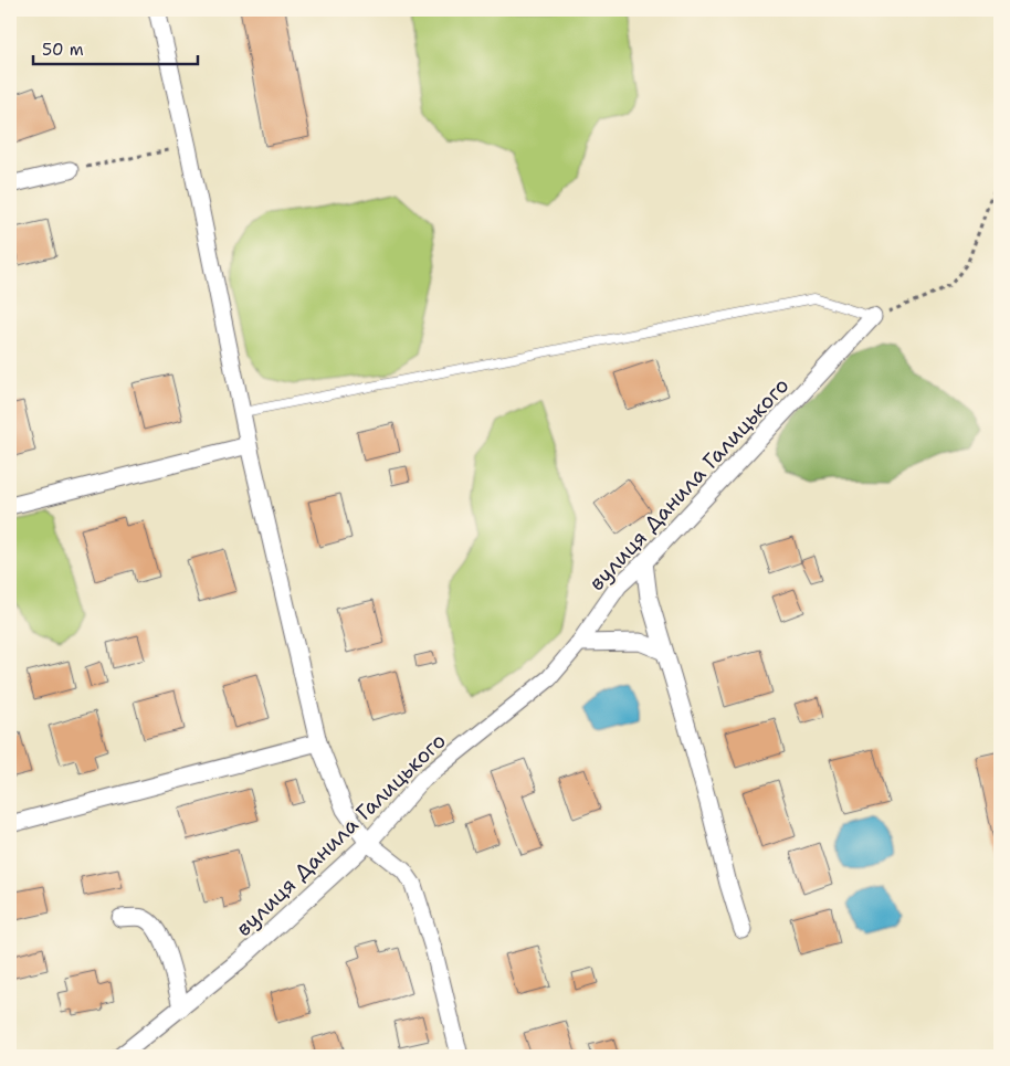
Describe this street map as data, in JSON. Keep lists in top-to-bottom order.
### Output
{
  "streets": {
    "street": ["вулиця Данила Галицького"]
  },
  "scale_bar": "50 m"
}
